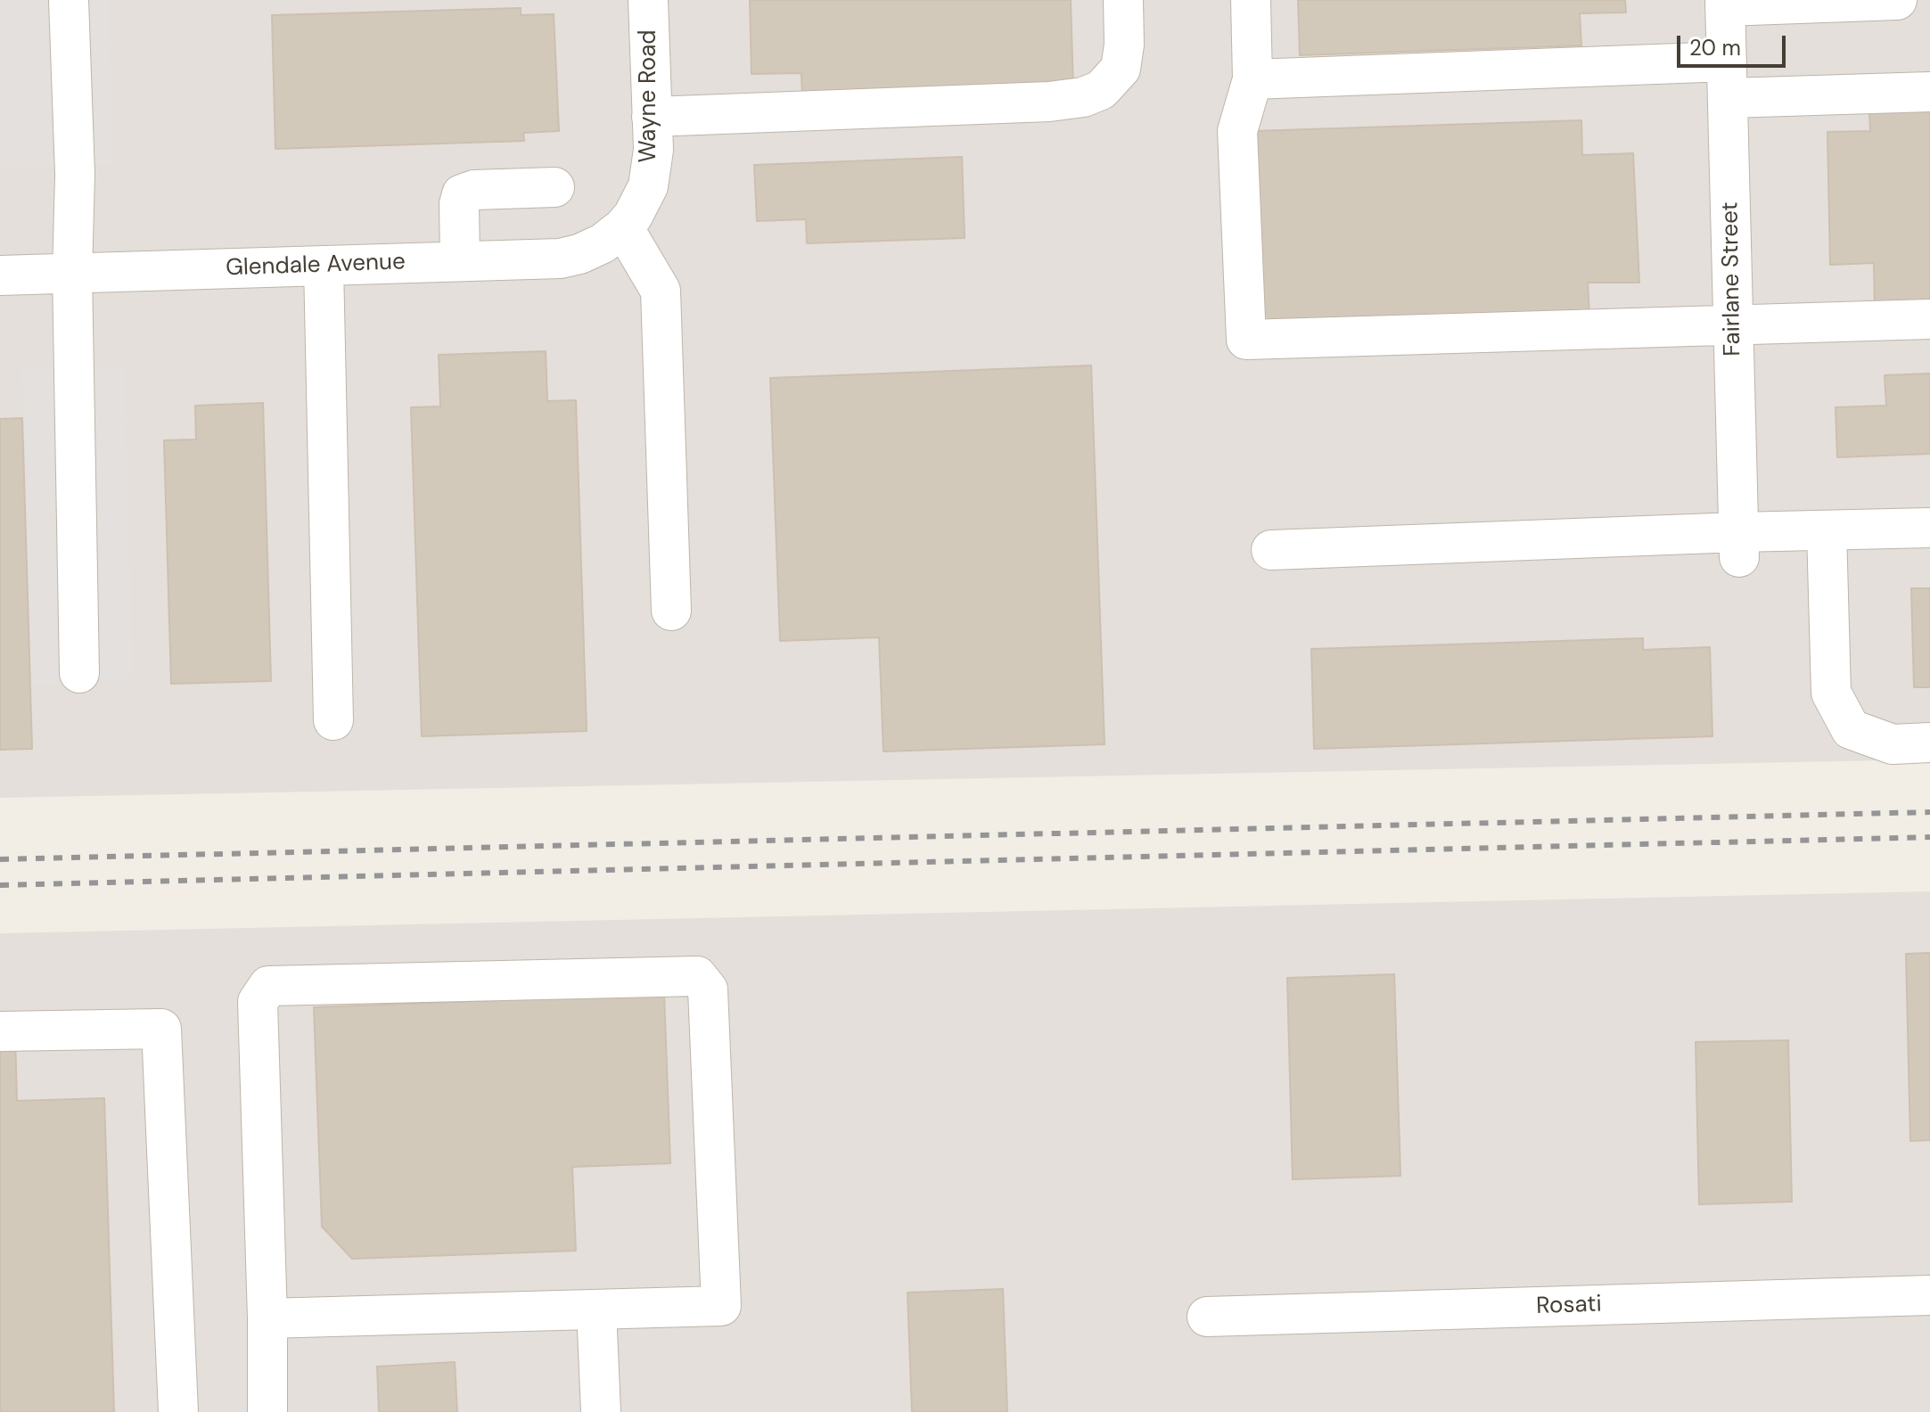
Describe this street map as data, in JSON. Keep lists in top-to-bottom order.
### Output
{
  "streets": {
    "street": [
      "Wayne Road",
      "Glendale Avenue",
      "Fairlane Street",
      "Rosati"
    ]
  },
  "crossings": [
    ["Wayne Road", "Glendale Avenue"]
  ],
  "scale_bar": "20 m"
}
